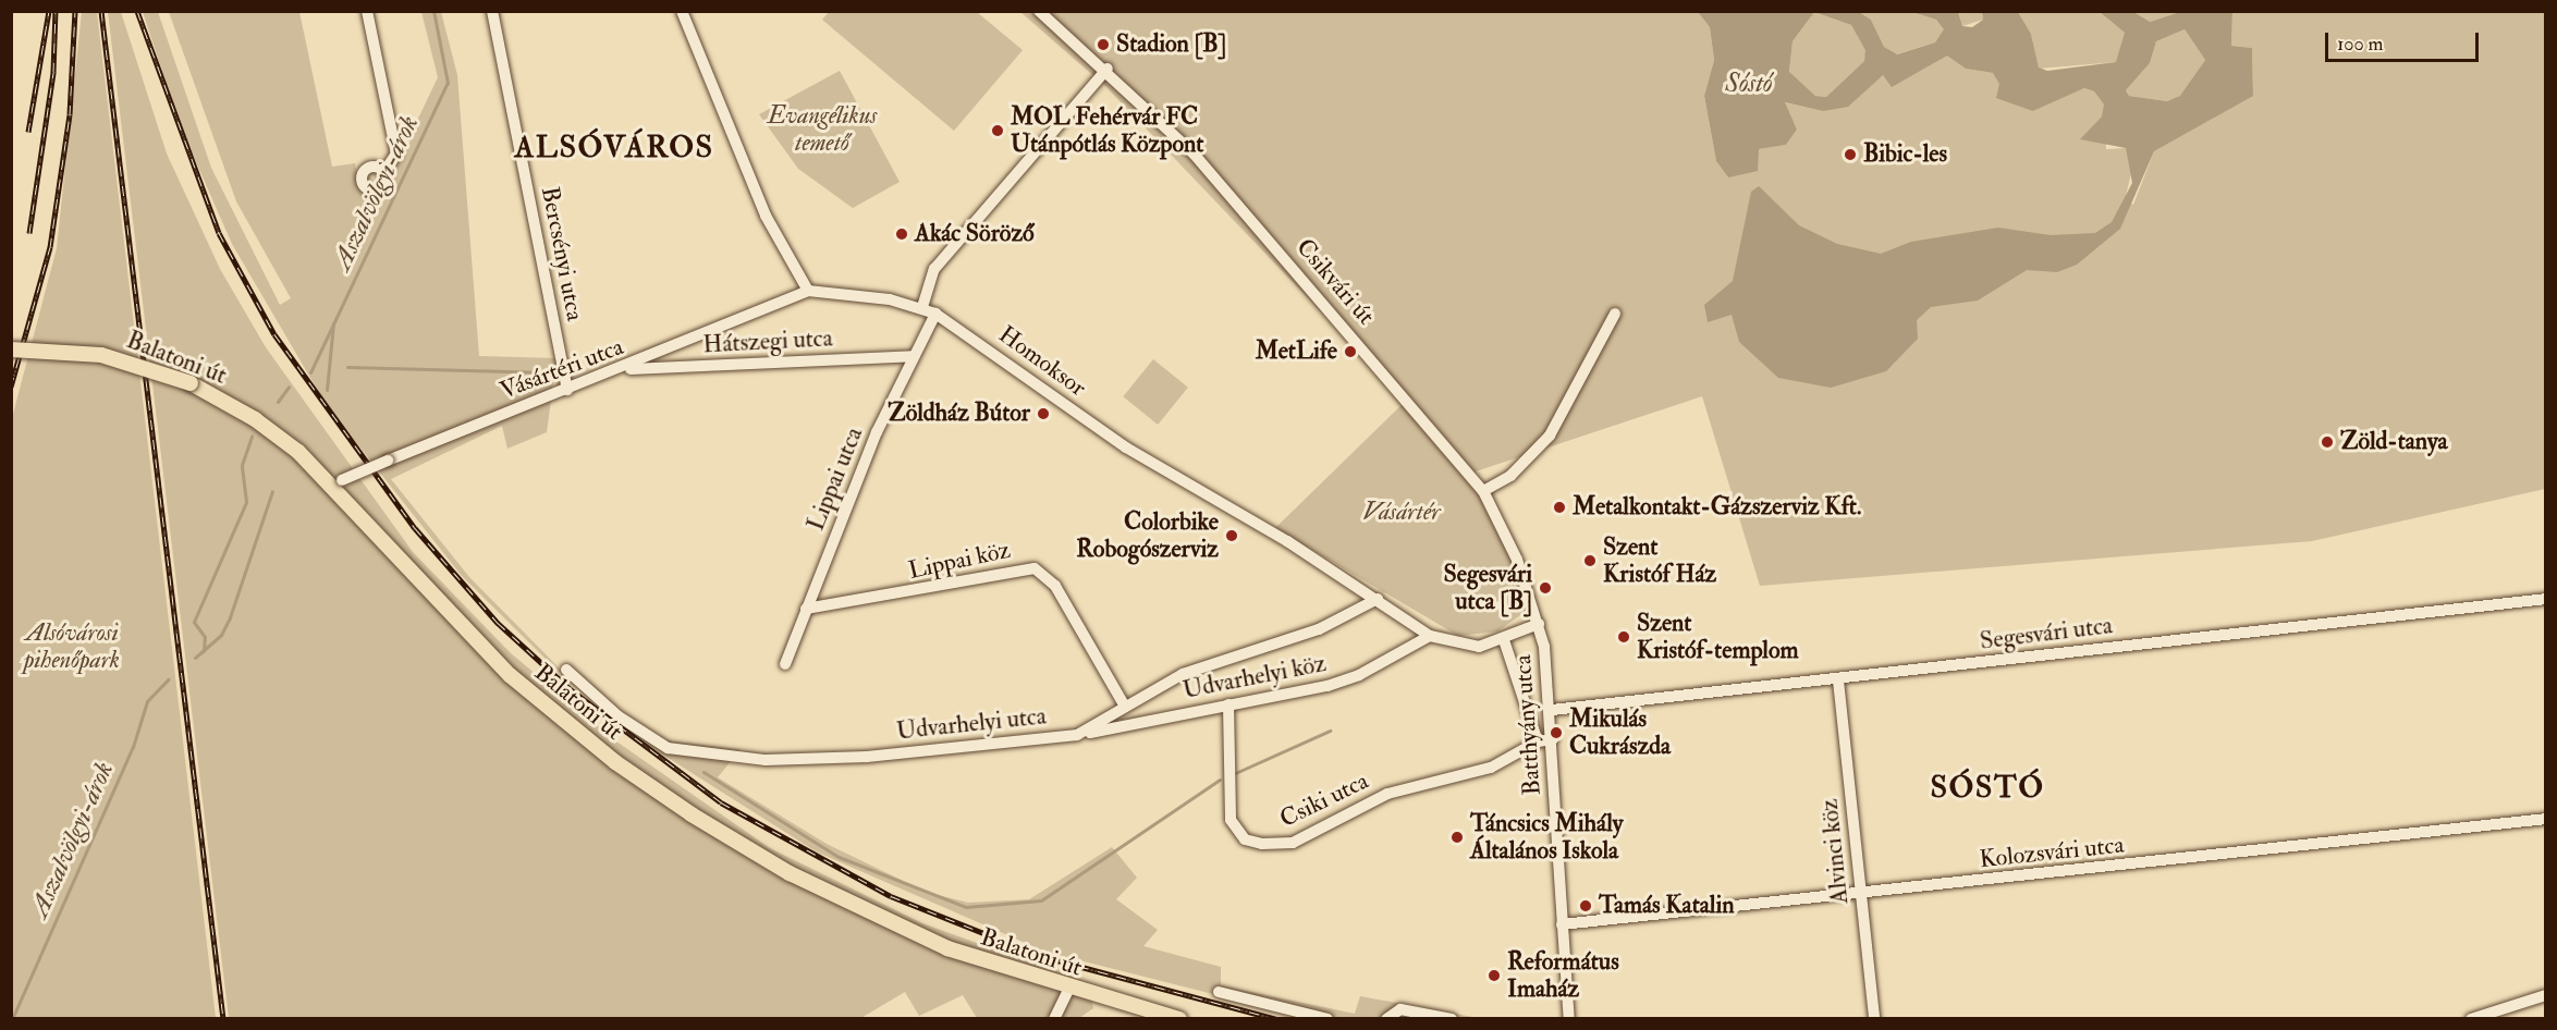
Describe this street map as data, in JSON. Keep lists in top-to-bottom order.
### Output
{
  "streets": {
    "main road": ["Balatoni út"],
    "street": [
      "Bercsényi utca",
      "Csikvári út",
      "Hátszegi utca",
      "Homoksor",
      "Vásártéri utca",
      "Lippai utca",
      "Lippai köz",
      "Segesvári utca",
      "Udvarhelyi köz",
      "Udvarhelyi utca",
      "Batthyány utca",
      "Csiki utca",
      "Alvinci köz",
      "Kolozsvári utca"
    ]
  },
  "crossings": [
    ["Bercsényi utca", "Vásártéri utca"],
    ["Csikvári út", "Homoksor"],
    ["Csikvári út", "Batthyány utca"],
    ["Hátszegi utca", "Vásártéri utca"],
    ["Hátszegi utca", "Lippai utca"],
    ["Balatoni út", "Vásártéri utca"],
    ["Homoksor", "Vásártéri utca"],
    ["Homoksor", "Lippai utca"],
    ["Homoksor", "Udvarhelyi köz"],
    ["Homoksor", "Udvarhelyi utca"],
    ["Homoksor", "Batthyány utca"],
    ["Lippai utca", "Lippai köz"],
    ["Lippai köz", "Udvarhelyi utca"],
    ["Segesvári utca", "Batthyány utca"],
    ["Segesvári utca", "Alvinci köz"],
    ["Udvarhelyi köz", "Udvarhelyi utca"],
    ["Udvarhelyi köz", "Csiki utca"],
    ["Batthyány utca", "Csiki utca"],
    ["Batthyány utca", "Kolozsvári utca"],
    ["Alvinci köz", "Kolozsvári utca"]
  ],
  "districts": ["ALSÓVÁROS", "SÓSTÓ"],
  "water": ["Sóstó", "Aszalvölgyi-árok"],
  "parks": ["Evangélikus temető", "Vásártér", "Alsóvárosi pihenőpark"],
  "places": [
    "Stadion [B]",
    "MOL Fehérvár FC Utánpótlás Központ",
    "Bibic-les",
    "Akác Söröző",
    "MetLife",
    "Zöldház Bútor",
    "Zöld-tanya",
    "Metalkontakt-Gázszerviz Kft.",
    "Colorbike Robogószerviz",
    "Szent Kristóf Ház",
    "Segesvári utca [B]",
    "Szent Kristóf-templom",
    "Mikulás Cukrászda",
    "Táncsics Mihály Általános Iskola",
    "Tamás Katalin",
    "Református Imaház"
  ],
  "scale_bar": "100 m"
}
